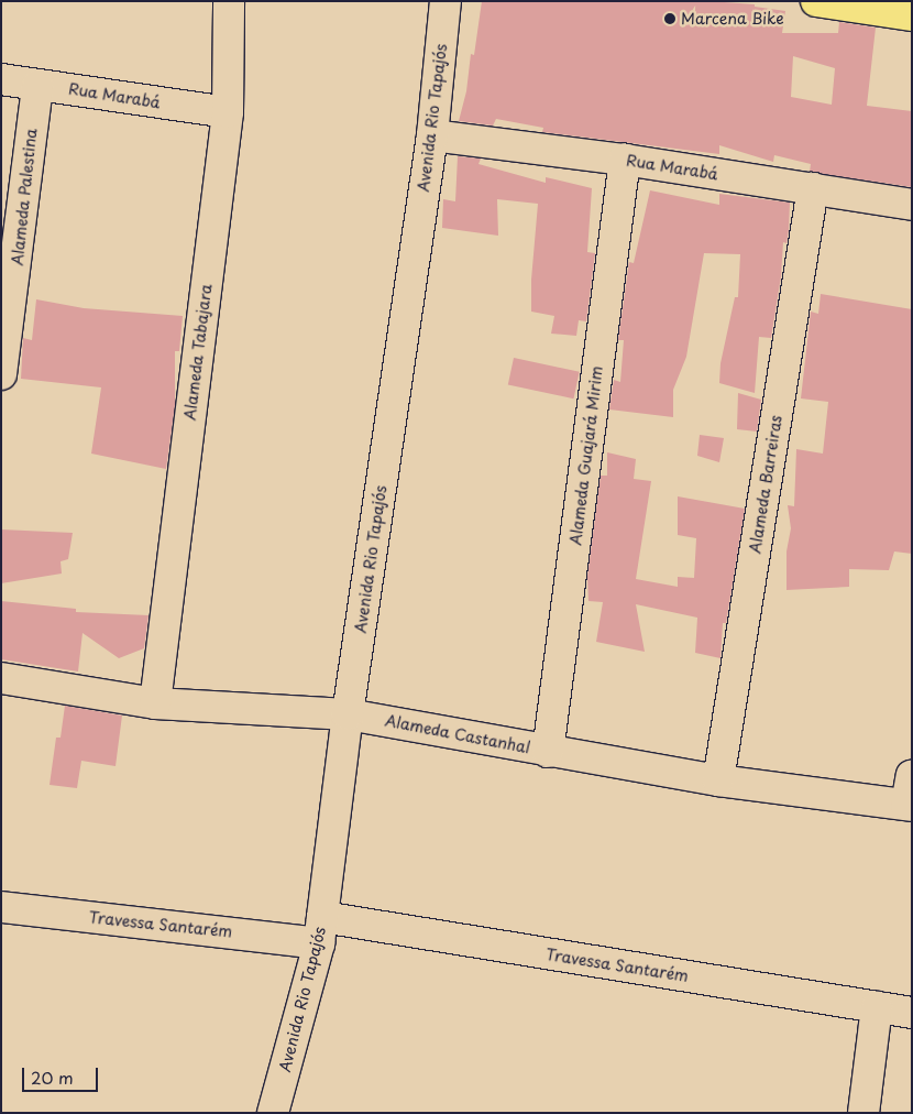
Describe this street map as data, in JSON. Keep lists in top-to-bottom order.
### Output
{
  "streets": {
    "street": [
      "Rua Marabá",
      "Avenida Rio Tapajós",
      "Alameda Palestina",
      "Alameda Tabajara",
      "Alameda Guajará Mirim",
      "Alameda Barreiras",
      "Alameda Castanhal",
      "Travessa Santarém"
    ]
  },
  "crossings": [
    ["Rua Marabá", "Avenida Rio Tapajós"],
    ["Rua Marabá", "Alameda Palestina"],
    ["Rua Marabá", "Alameda Tabajara"],
    ["Rua Marabá", "Alameda Guajará Mirim"],
    ["Rua Marabá", "Alameda Barreiras"],
    ["Avenida Rio Tapajós", "Alameda Castanhal"],
    ["Avenida Rio Tapajós", "Travessa Santarém"],
    ["Alameda Tabajara", "Alameda Castanhal"],
    ["Alameda Guajará Mirim", "Alameda Castanhal"],
    ["Alameda Barreiras", "Alameda Castanhal"]
  ],
  "places": ["Marcena Bike"],
  "scale_bar": "20 m"
}
